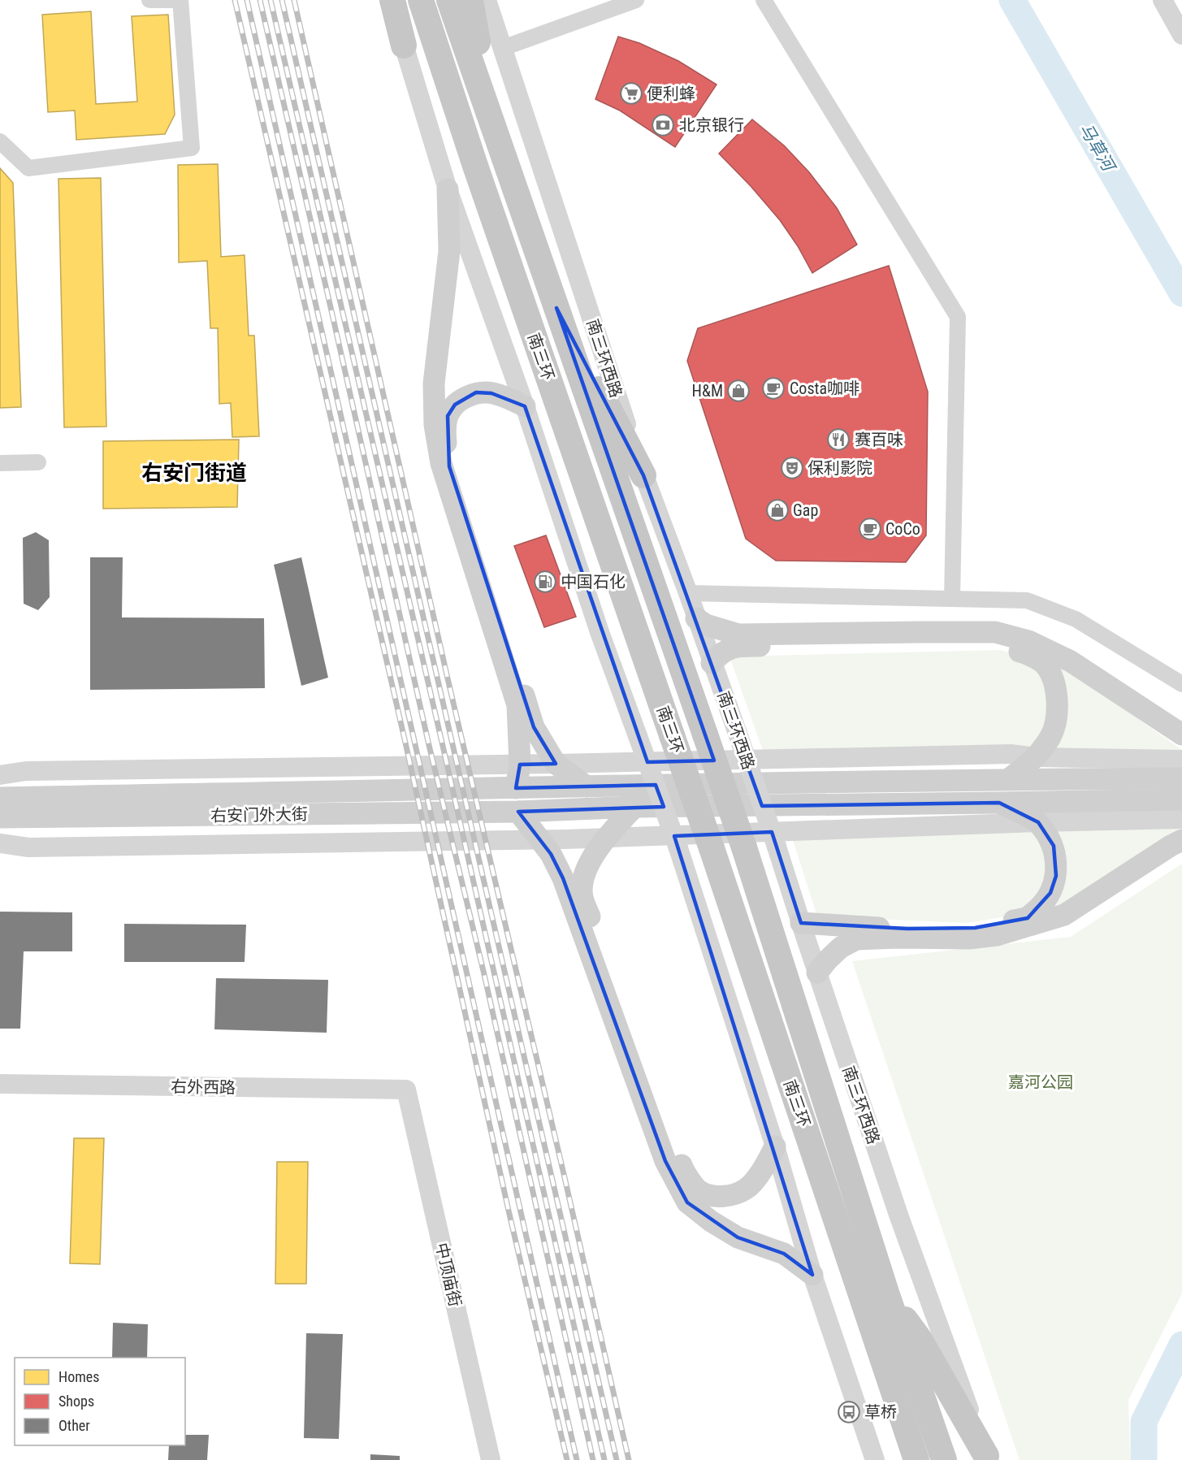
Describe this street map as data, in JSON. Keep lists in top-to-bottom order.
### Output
{
  "streets": {
    "highway": ["南三环"],
    "main road": ["右安门外大街"],
    "street": ["南三环西路", "右外西路", "中顶庙街"]
  },
  "crossings": [
    ["右外西路", "中顶庙街"]
  ],
  "districts": ["右安门街道"],
  "water": ["马草河"],
  "parks": ["嘉河公园"],
  "places": {
    "supermarket": ["便利蜂"],
    "bank": ["北京银行"],
    "cafe": ["Costa咖啡", "CoCo"],
    "shop": ["H&M", "Gap"],
    "restaurant": ["赛百味"],
    "theatre": ["保利影院"],
    "fuel station": ["中国石化"],
    "bus stop": ["草桥"]
  },
  "legend": ["Homes", "Shops", "Other"]
}
